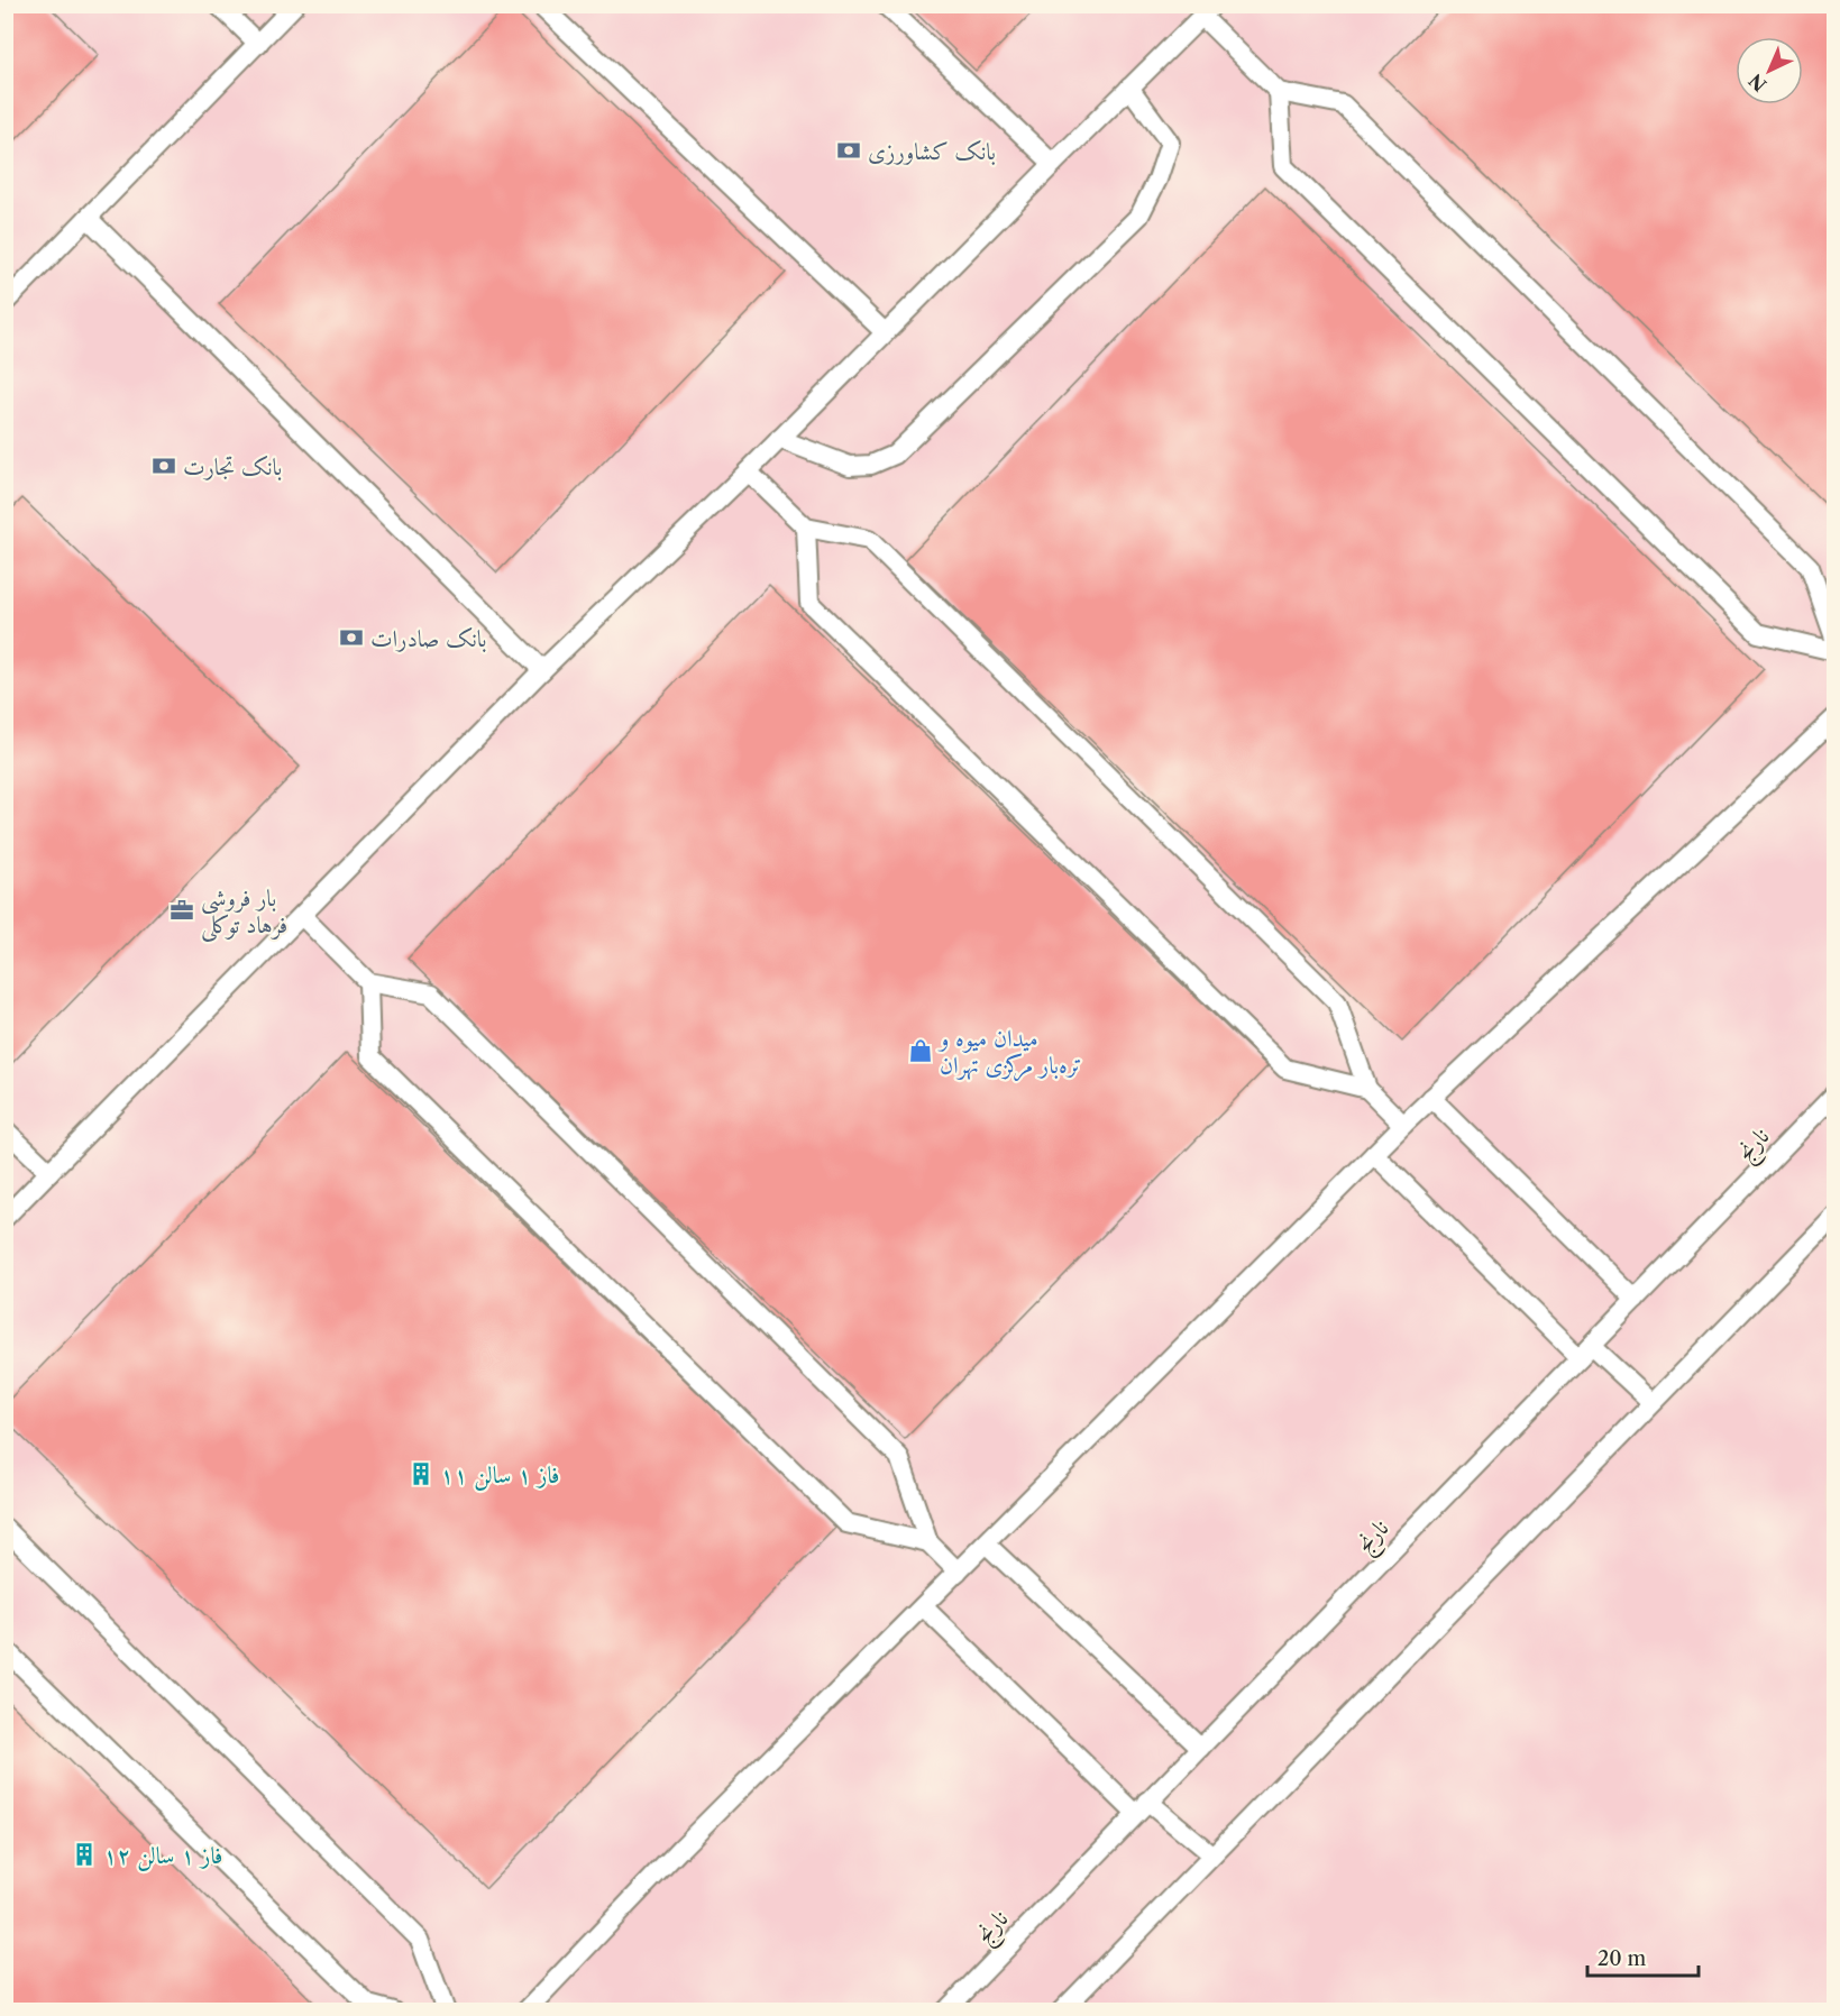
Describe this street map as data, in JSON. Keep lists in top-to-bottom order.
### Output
{
  "streets": {
    "lane": ["نارنج"]
  },
  "places": {
    "bank": ["بانک کشاورزی", "بانک تجارت", "بانک صادرات"],
    "office": ["بار فروشی فرهاد توکلی"],
    "shop": ["میدان میوه و تره‌بار مرکزی تهران"],
    "building": ["فاز ۱ سالن ۱۱", "فاز ۱ سالن ۱۲"]
  },
  "scale_bar": "20 m",
  "north": "bottom left"
}
